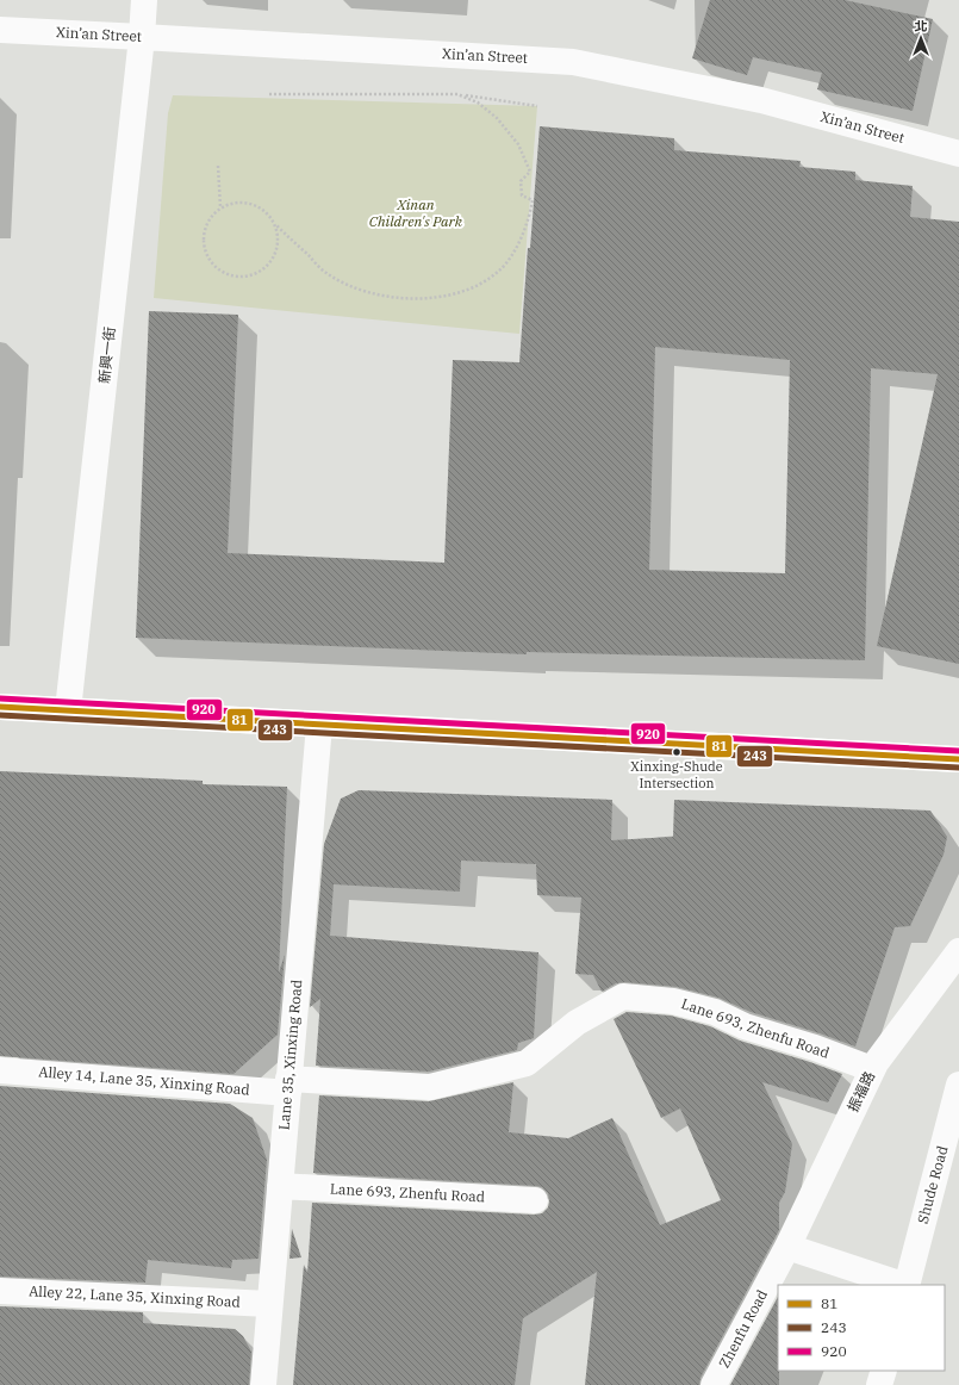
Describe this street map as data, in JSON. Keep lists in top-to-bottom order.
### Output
{
  "streets": {
    "street": [
      "Xin’an Street",
      "新興一街",
      "Lane 693, Zhenfu Road",
      "Lane 35, Xinxing Road",
      "Alley 14, Lane 35, Xinxing Road",
      "振福路",
      "Shude Road",
      "Alley 22, Lane 35, Xinxing Road",
      "Zhenfu Road"
    ]
  },
  "crossings": [
    ["Xin’an Street", "新興一街"],
    ["Lane 693, Zhenfu Road", "Lane 35, Xinxing Road"],
    ["Lane 693, Zhenfu Road", "Alley 14, Lane 35, Xinxing Road"],
    ["Lane 693, Zhenfu Road", "振福路"],
    ["Lane 35, Xinxing Road", "Alley 14, Lane 35, Xinxing Road"],
    ["Lane 35, Xinxing Road", "Alley 22, Lane 35, Xinxing Road"],
    ["振福路", "Zhenfu Road"]
  ],
  "parks": ["Xinan Children's Park"],
  "places": ["Xinxing-Shude Intersection"],
  "lines": ["transit line 920", "transit line 81", "transit line 243"],
  "legend": ["81", "243", "920"],
  "north": "top"
}
